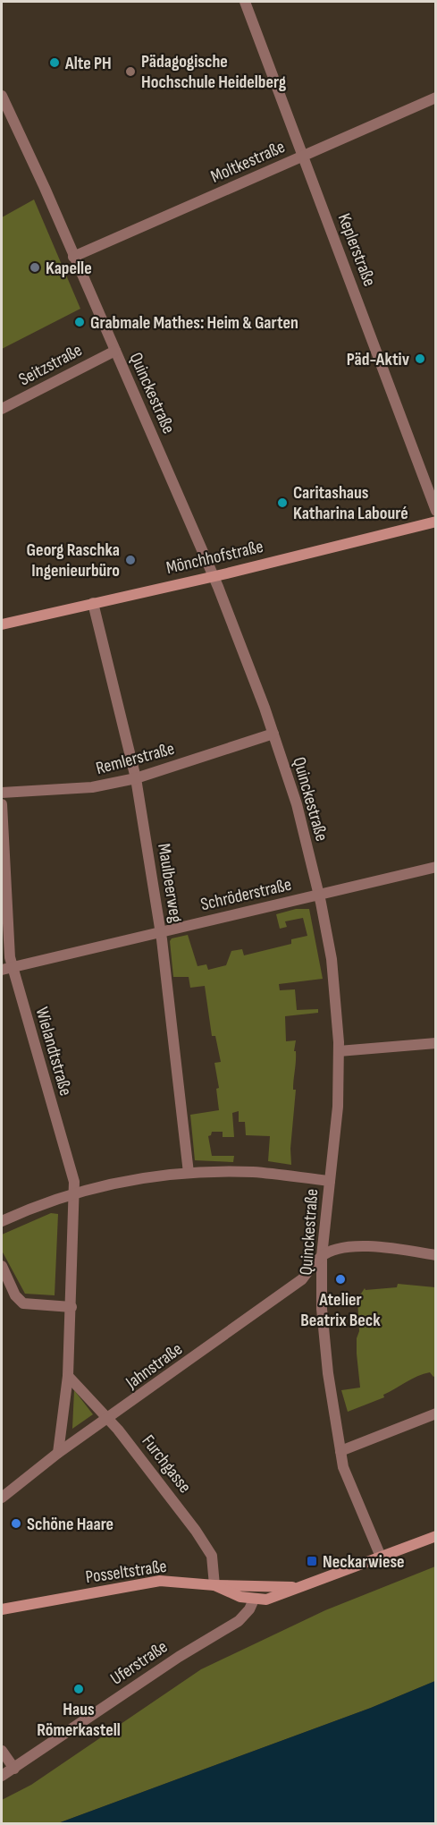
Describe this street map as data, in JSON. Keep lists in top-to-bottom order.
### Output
{
  "streets": {
    "street": [
      "Moltkestraße",
      "Keplerstraße",
      "Seitzstraße",
      "Quinckestraße",
      "Mönchhofstraße",
      "Remlerstraße",
      "Maulbeerweg",
      "Schröderstraße",
      "Wielandtstraße",
      "Jahnstraße",
      "Furchgasse",
      "Posseltstraße",
      "Uferstraße"
    ]
  },
  "crossings": [
    ["Moltkestraße", "Keplerstraße"],
    ["Moltkestraße", "Quinckestraße"],
    ["Seitzstraße", "Quinckestraße"],
    ["Quinckestraße", "Mönchhofstraße"],
    ["Quinckestraße", "Remlerstraße"],
    ["Quinckestraße", "Schröderstraße"],
    ["Quinckestraße", "Jahnstraße"],
    ["Mönchhofstraße", "Maulbeerweg"],
    ["Remlerstraße", "Maulbeerweg"],
    ["Maulbeerweg", "Schröderstraße"],
    ["Schröderstraße", "Wielandtstraße"],
    ["Wielandtstraße", "Jahnstraße"],
    ["Wielandtstraße", "Furchgasse"],
    ["Jahnstraße", "Furchgasse"],
    ["Furchgasse", "Posseltstraße"],
    ["Posseltstraße", "Uferstraße"]
  ],
  "places": {
    "other": [
      "Alte PH",
      "Pädagogische Hochschule Heidelberg",
      "Kapelle",
      "Grabmale Mathes: Heim & Garten",
      "Päd-Aktiv",
      "Caritashaus Katharina Labouré",
      "Georg Raschka Ingenieurbüro",
      "Atelier Beatrix Beck",
      "Schöne Haare",
      "Haus Römerkastell"
    ],
    "transit": ["Neckarwiese"]
  }
}
